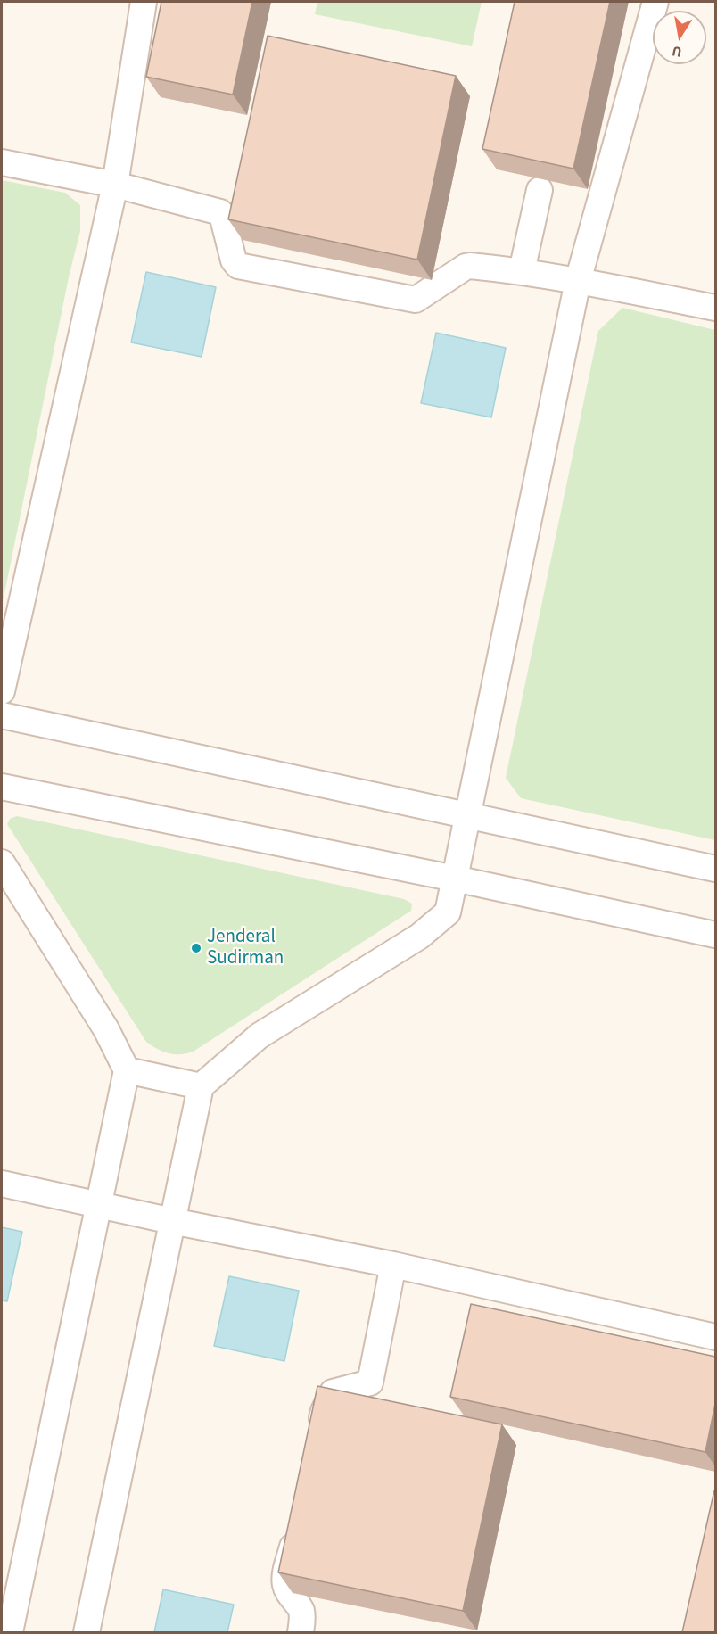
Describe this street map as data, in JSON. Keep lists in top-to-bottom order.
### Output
{
  "places": ["Jenderal Sudirman"],
  "north": "bottom"
}
